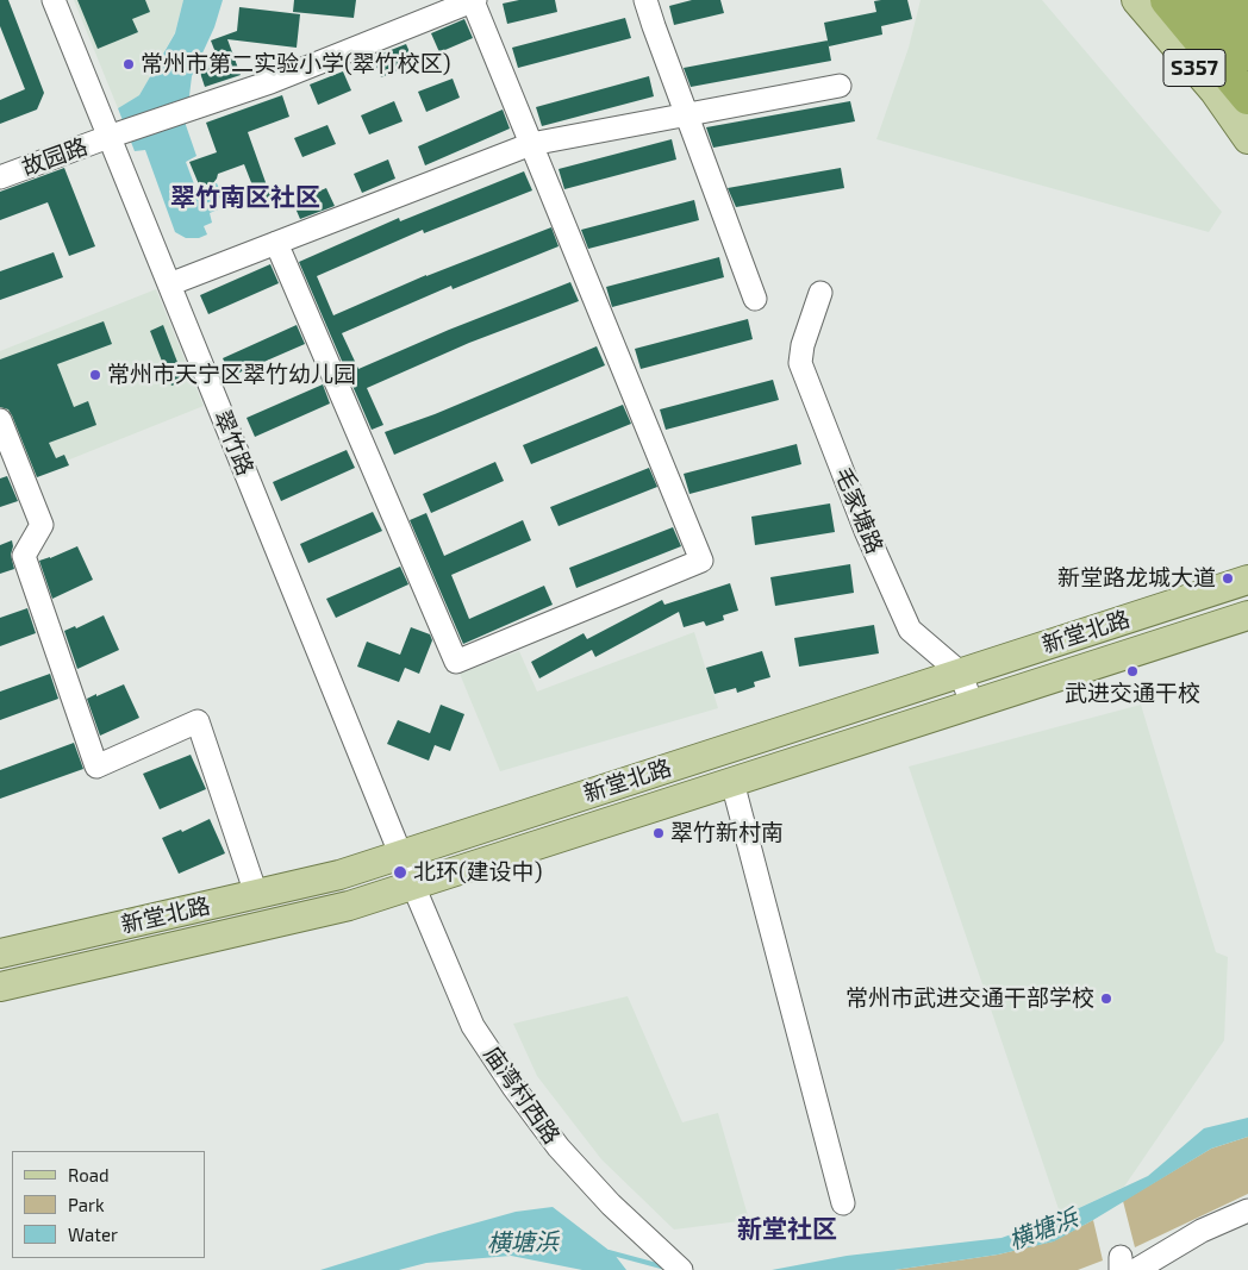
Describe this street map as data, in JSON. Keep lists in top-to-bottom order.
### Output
{
  "streets": {
    "main road": ["S357", "新堂北路"],
    "street": [
      "故园路",
      "翠竹路",
      "毛家塘路",
      "庙湾村西路"
    ]
  },
  "crossings": [
    ["故园路", "翠竹路"],
    ["翠竹路", "新堂北路"],
    ["翠竹路", "庙湾村西路"],
    ["毛家塘路", "新堂北路"],
    ["新堂北路", "庙湾村西路"]
  ],
  "districts": ["翠竹南区社区", "新堂社区"],
  "water": ["横塘浜"],
  "places": [
    "常州市第二实验小学(翠竹校区)",
    "常州市天宁区翠竹幼儿园",
    "新堂路龙城大道",
    "武进交通干校",
    "翠竹新村南",
    "北环(建设中)",
    "常州市武进交通干部学校"
  ],
  "legend": ["Road", "Park", "Water"]
}
